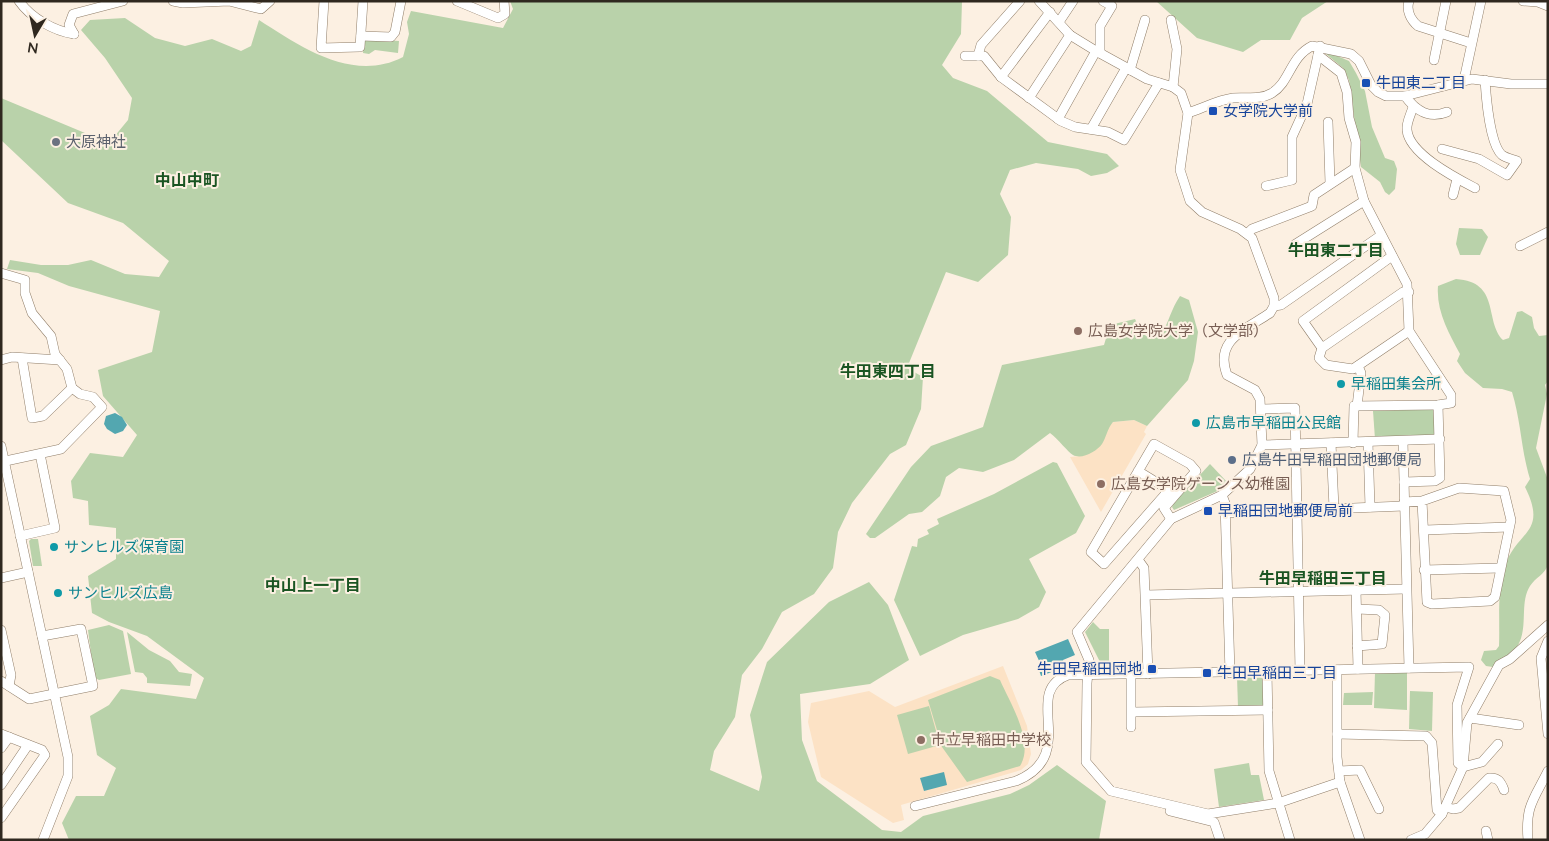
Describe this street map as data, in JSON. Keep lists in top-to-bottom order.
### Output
{
  "districts": [
    "中山中町",
    "牛田東二丁目",
    "牛田東四丁目",
    "牛田早稲田三丁目",
    "中山上一丁目"
  ],
  "places": {
    "transit": [
      "牛田東二丁目",
      "女学院大学前",
      "早稲田団地郵便局前",
      "牛田早稲田団地",
      "牛田早稲田三丁目"
    ],
    "other": [
      "大原神社",
      "広島女学院大学（文学部）",
      "早稲田集会所",
      "広島市早稲田公民館",
      "広島牛田早稲田団地郵便局",
      "広島女学院ゲーンス幼稚園",
      "サンヒルズ保育園",
      "サンヒルズ広島",
      "市立早稲田中学校"
    ]
  },
  "north": "bottom"
}
